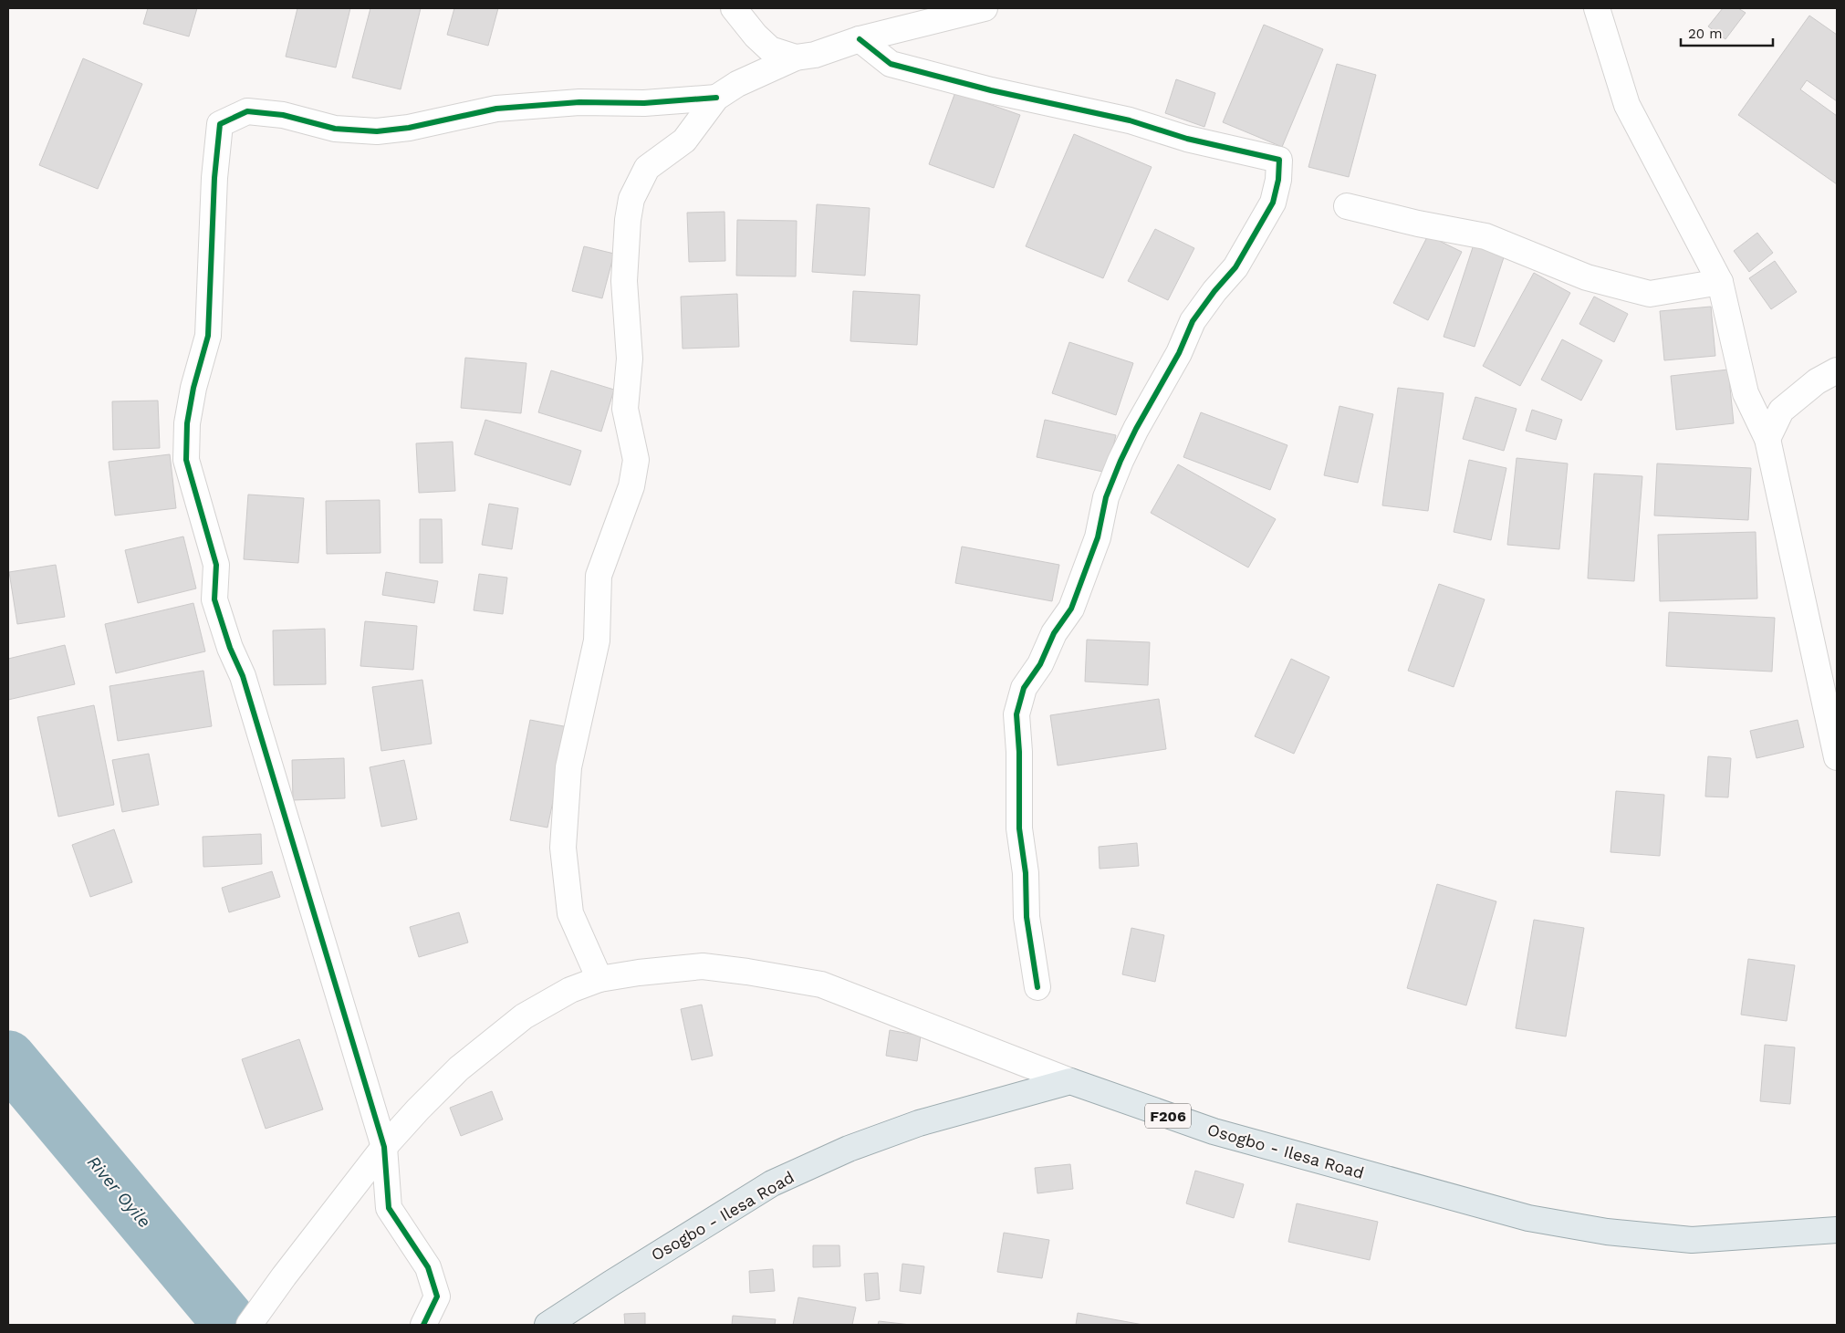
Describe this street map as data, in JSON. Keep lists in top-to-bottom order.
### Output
{
  "streets": {
    "main road": ["F206", "Osogbo - Ilesa Road"]
  },
  "water": ["River Oyile"],
  "scale_bar": "20 m"
}
